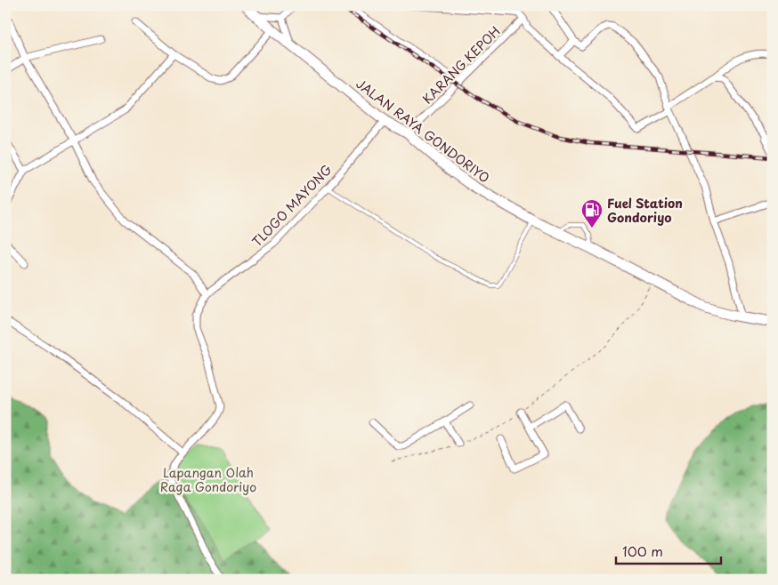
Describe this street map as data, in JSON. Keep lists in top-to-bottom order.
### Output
{
  "streets": {
    "highway": ["JALAN RAYA GONDORIYO"],
    "street": ["KARANG KEPOH", "TLOGO MAYONG"]
  },
  "crossings": [
    ["KARANG KEPOH", "JALAN RAYA GONDORIYO"],
    ["JALAN RAYA GONDORIYO", "TLOGO MAYONG"]
  ],
  "parks": ["Lapangan Olah Raga Gondoriyo"],
  "places": {
    "fuel station": ["Fuel Station Gondoriyo"]
  },
  "scale_bar": "100 m"
}
